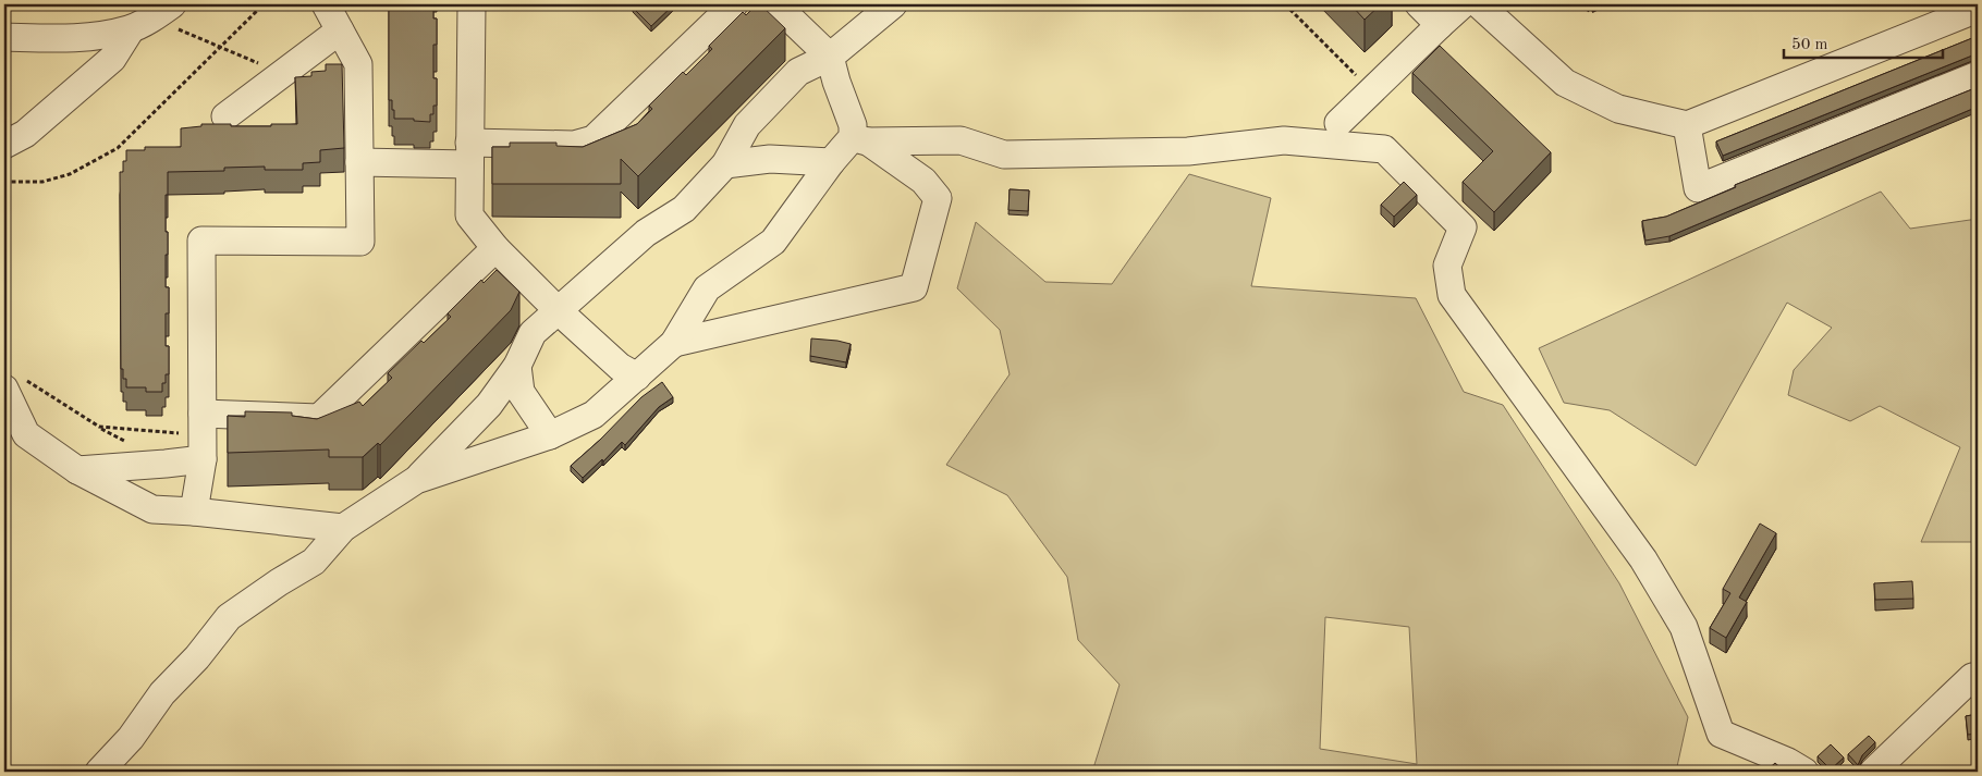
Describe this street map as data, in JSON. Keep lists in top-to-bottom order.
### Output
{
  "scale_bar": "50 m"
}
